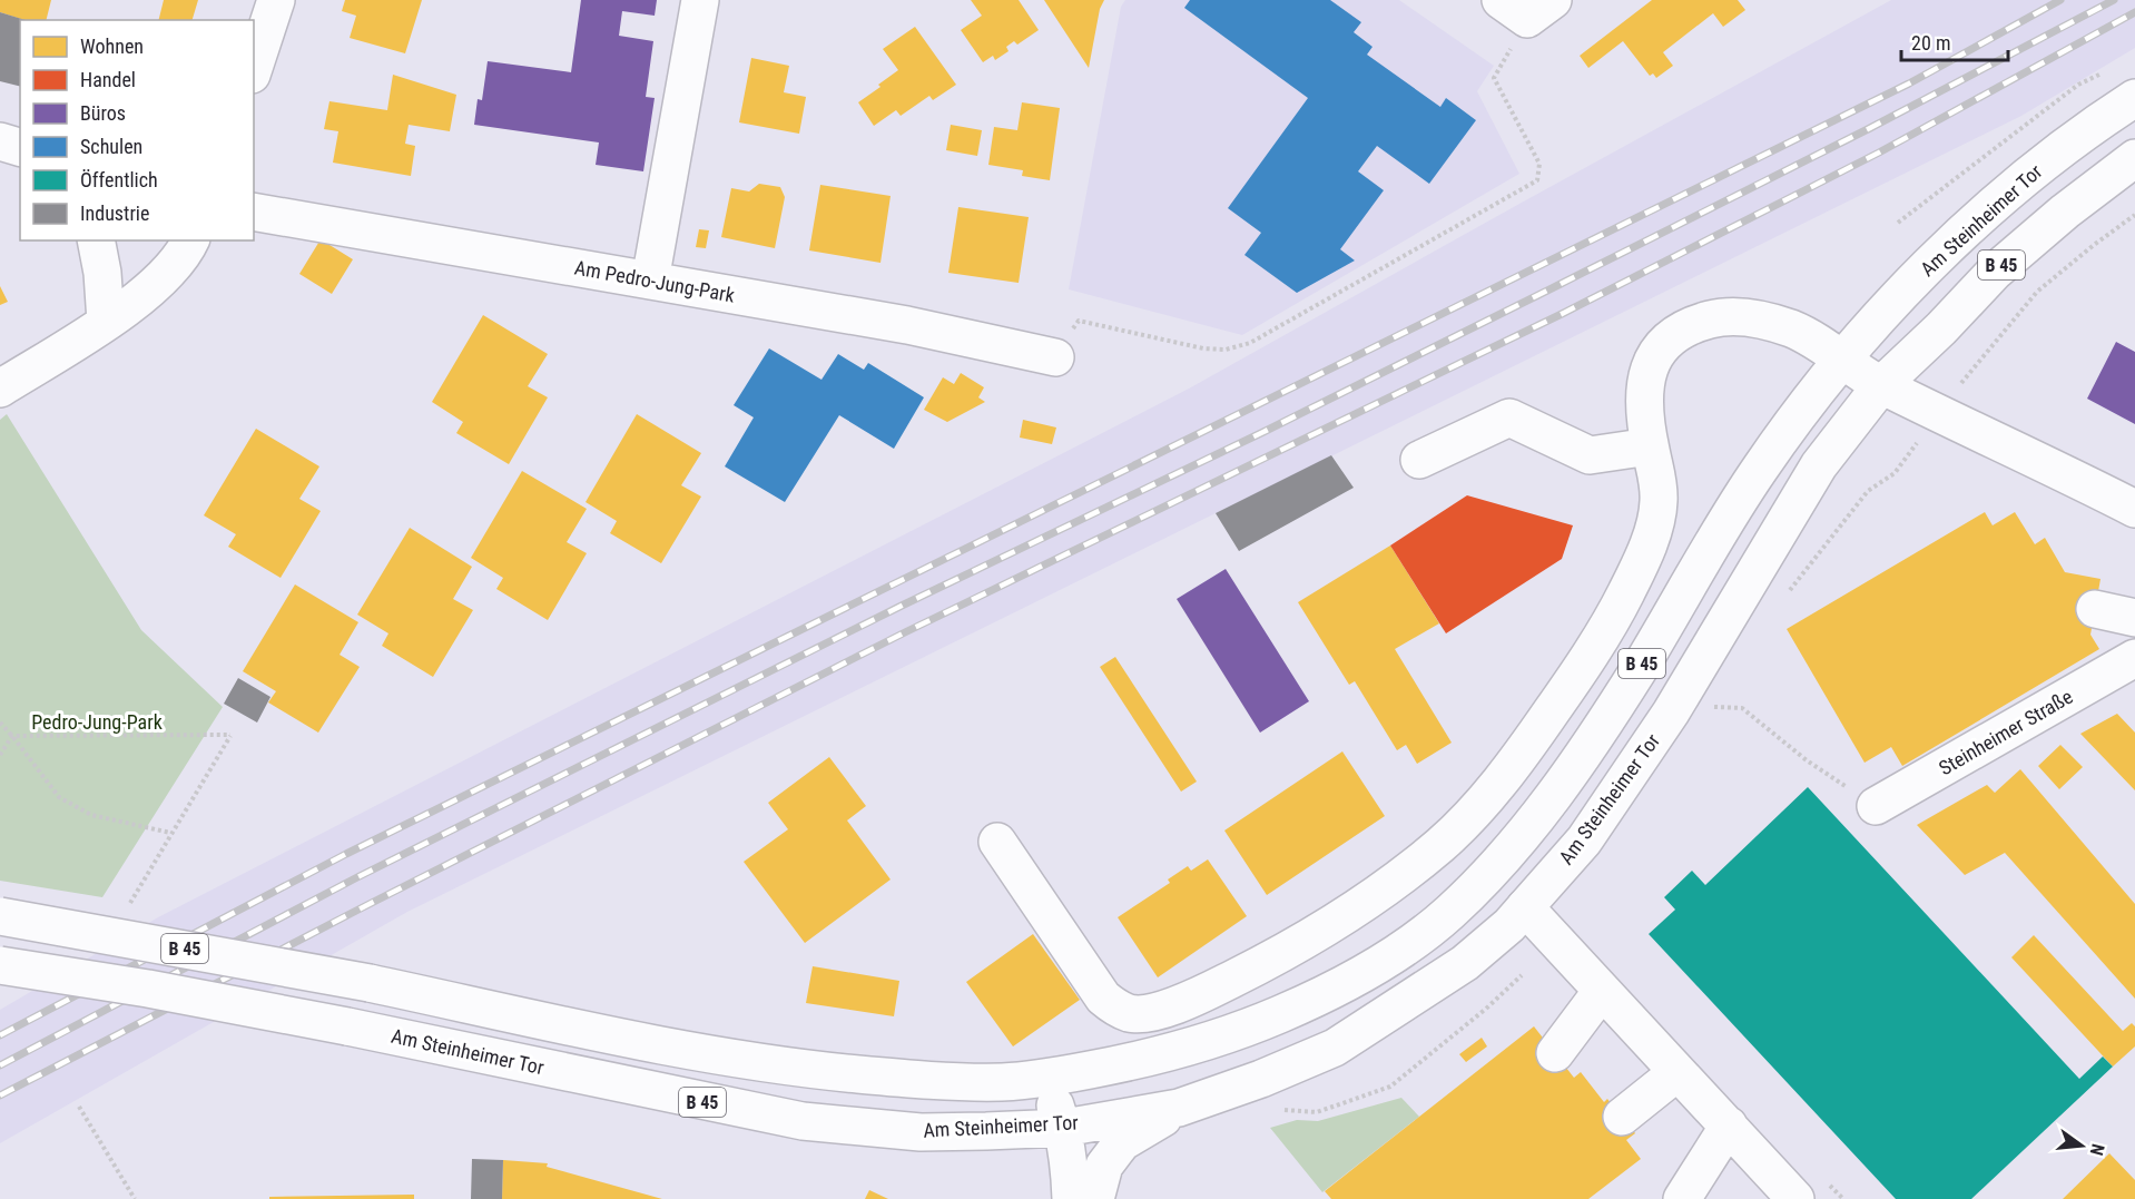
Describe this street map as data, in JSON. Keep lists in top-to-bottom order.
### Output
{
  "streets": {
    "main road": [
      "Am Steinheimer Tor",
      "B 45",
      "Am Pedro-Jung-Park",
      "Steinheimer Straße"
    ]
  },
  "parks": ["Pedro-Jung-Park"],
  "legend": [
    "Wohnen",
    "Handel",
    "Büros",
    "Schulen",
    "Öffentlich",
    "Industrie"
  ],
  "scale_bar": "20 m",
  "north": "right"
}
